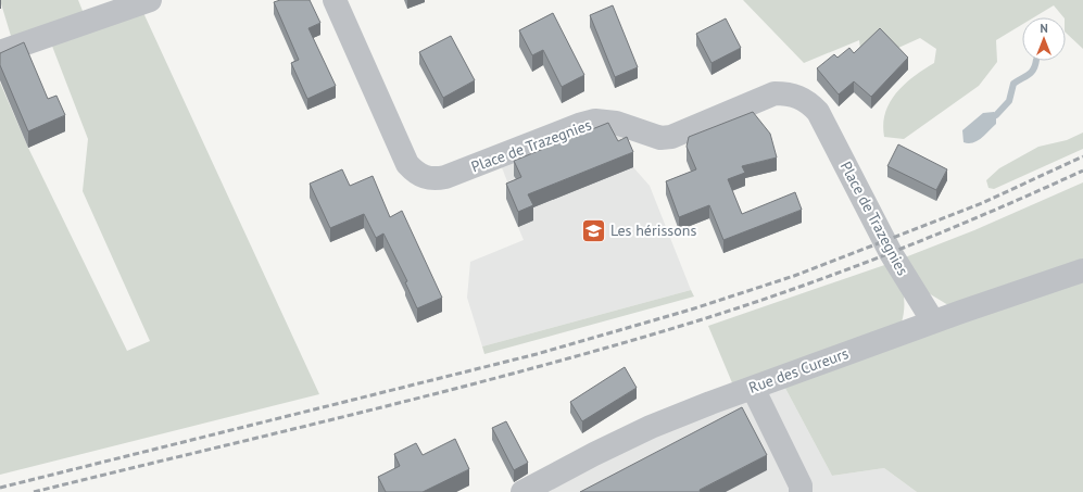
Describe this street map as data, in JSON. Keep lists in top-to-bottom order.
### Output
{
  "streets": {
    "street": ["Place de Trazegnies", "Rue des Cureurs"]
  },
  "crossings": [
    ["Place de Trazegnies", "Rue des Cureurs"]
  ],
  "places": {
    "school or university": ["Les hérissons"]
  },
  "north": "top"
}
